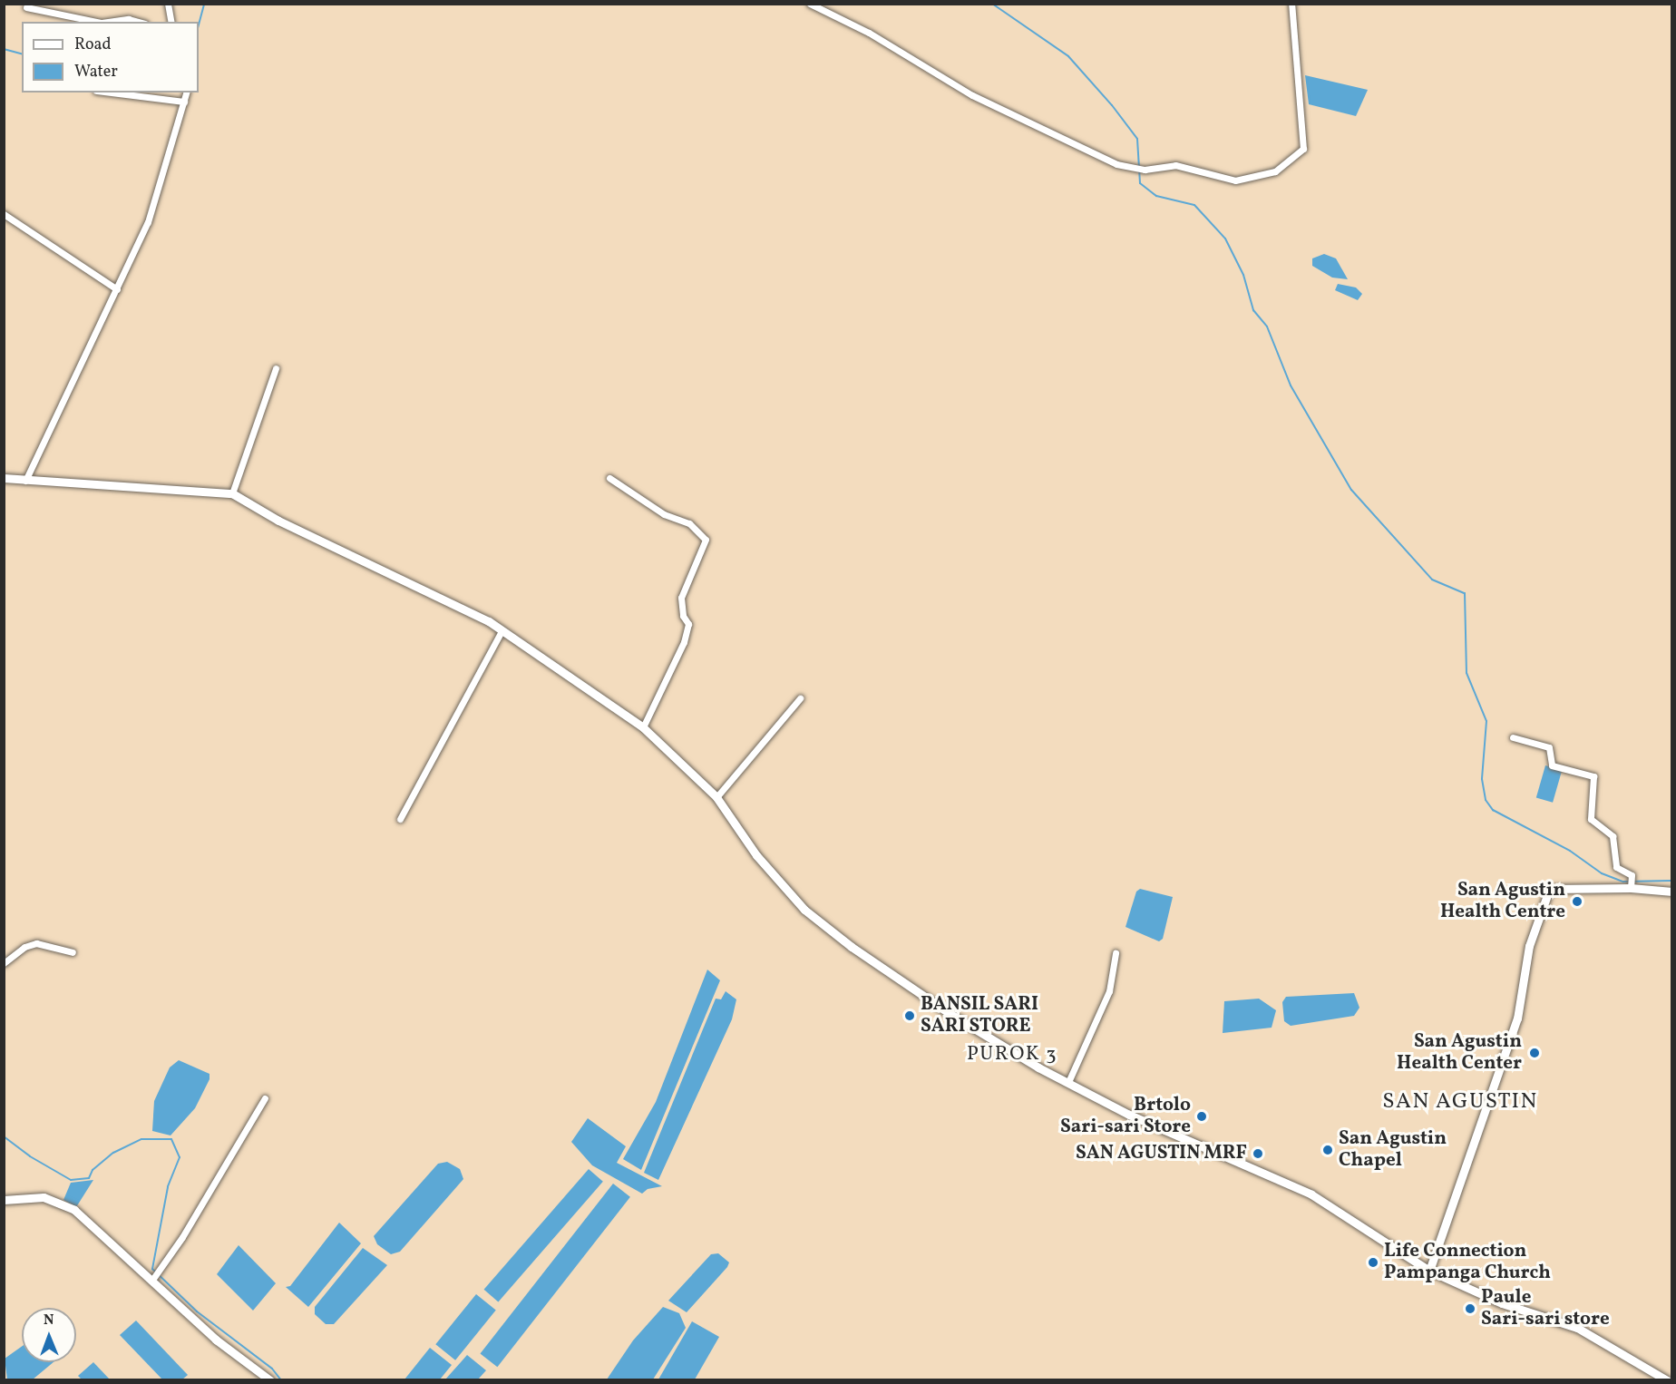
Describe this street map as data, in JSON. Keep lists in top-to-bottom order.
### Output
{
  "districts": ["PUROK 3", "SAN AGUSTIN"],
  "places": [
    "San Agustin Health Centre",
    "BANSIL SARI SARI STORE",
    "San Agustin Health Center",
    "Brtolo Sari-sari Store",
    "San Agustin Chapel",
    "SAN AGUSTIN MRF",
    "Life Connection Pampanga Church",
    "Paule Sari-sari store"
  ],
  "legend": ["Road", "Water"],
  "north": "top"
}
